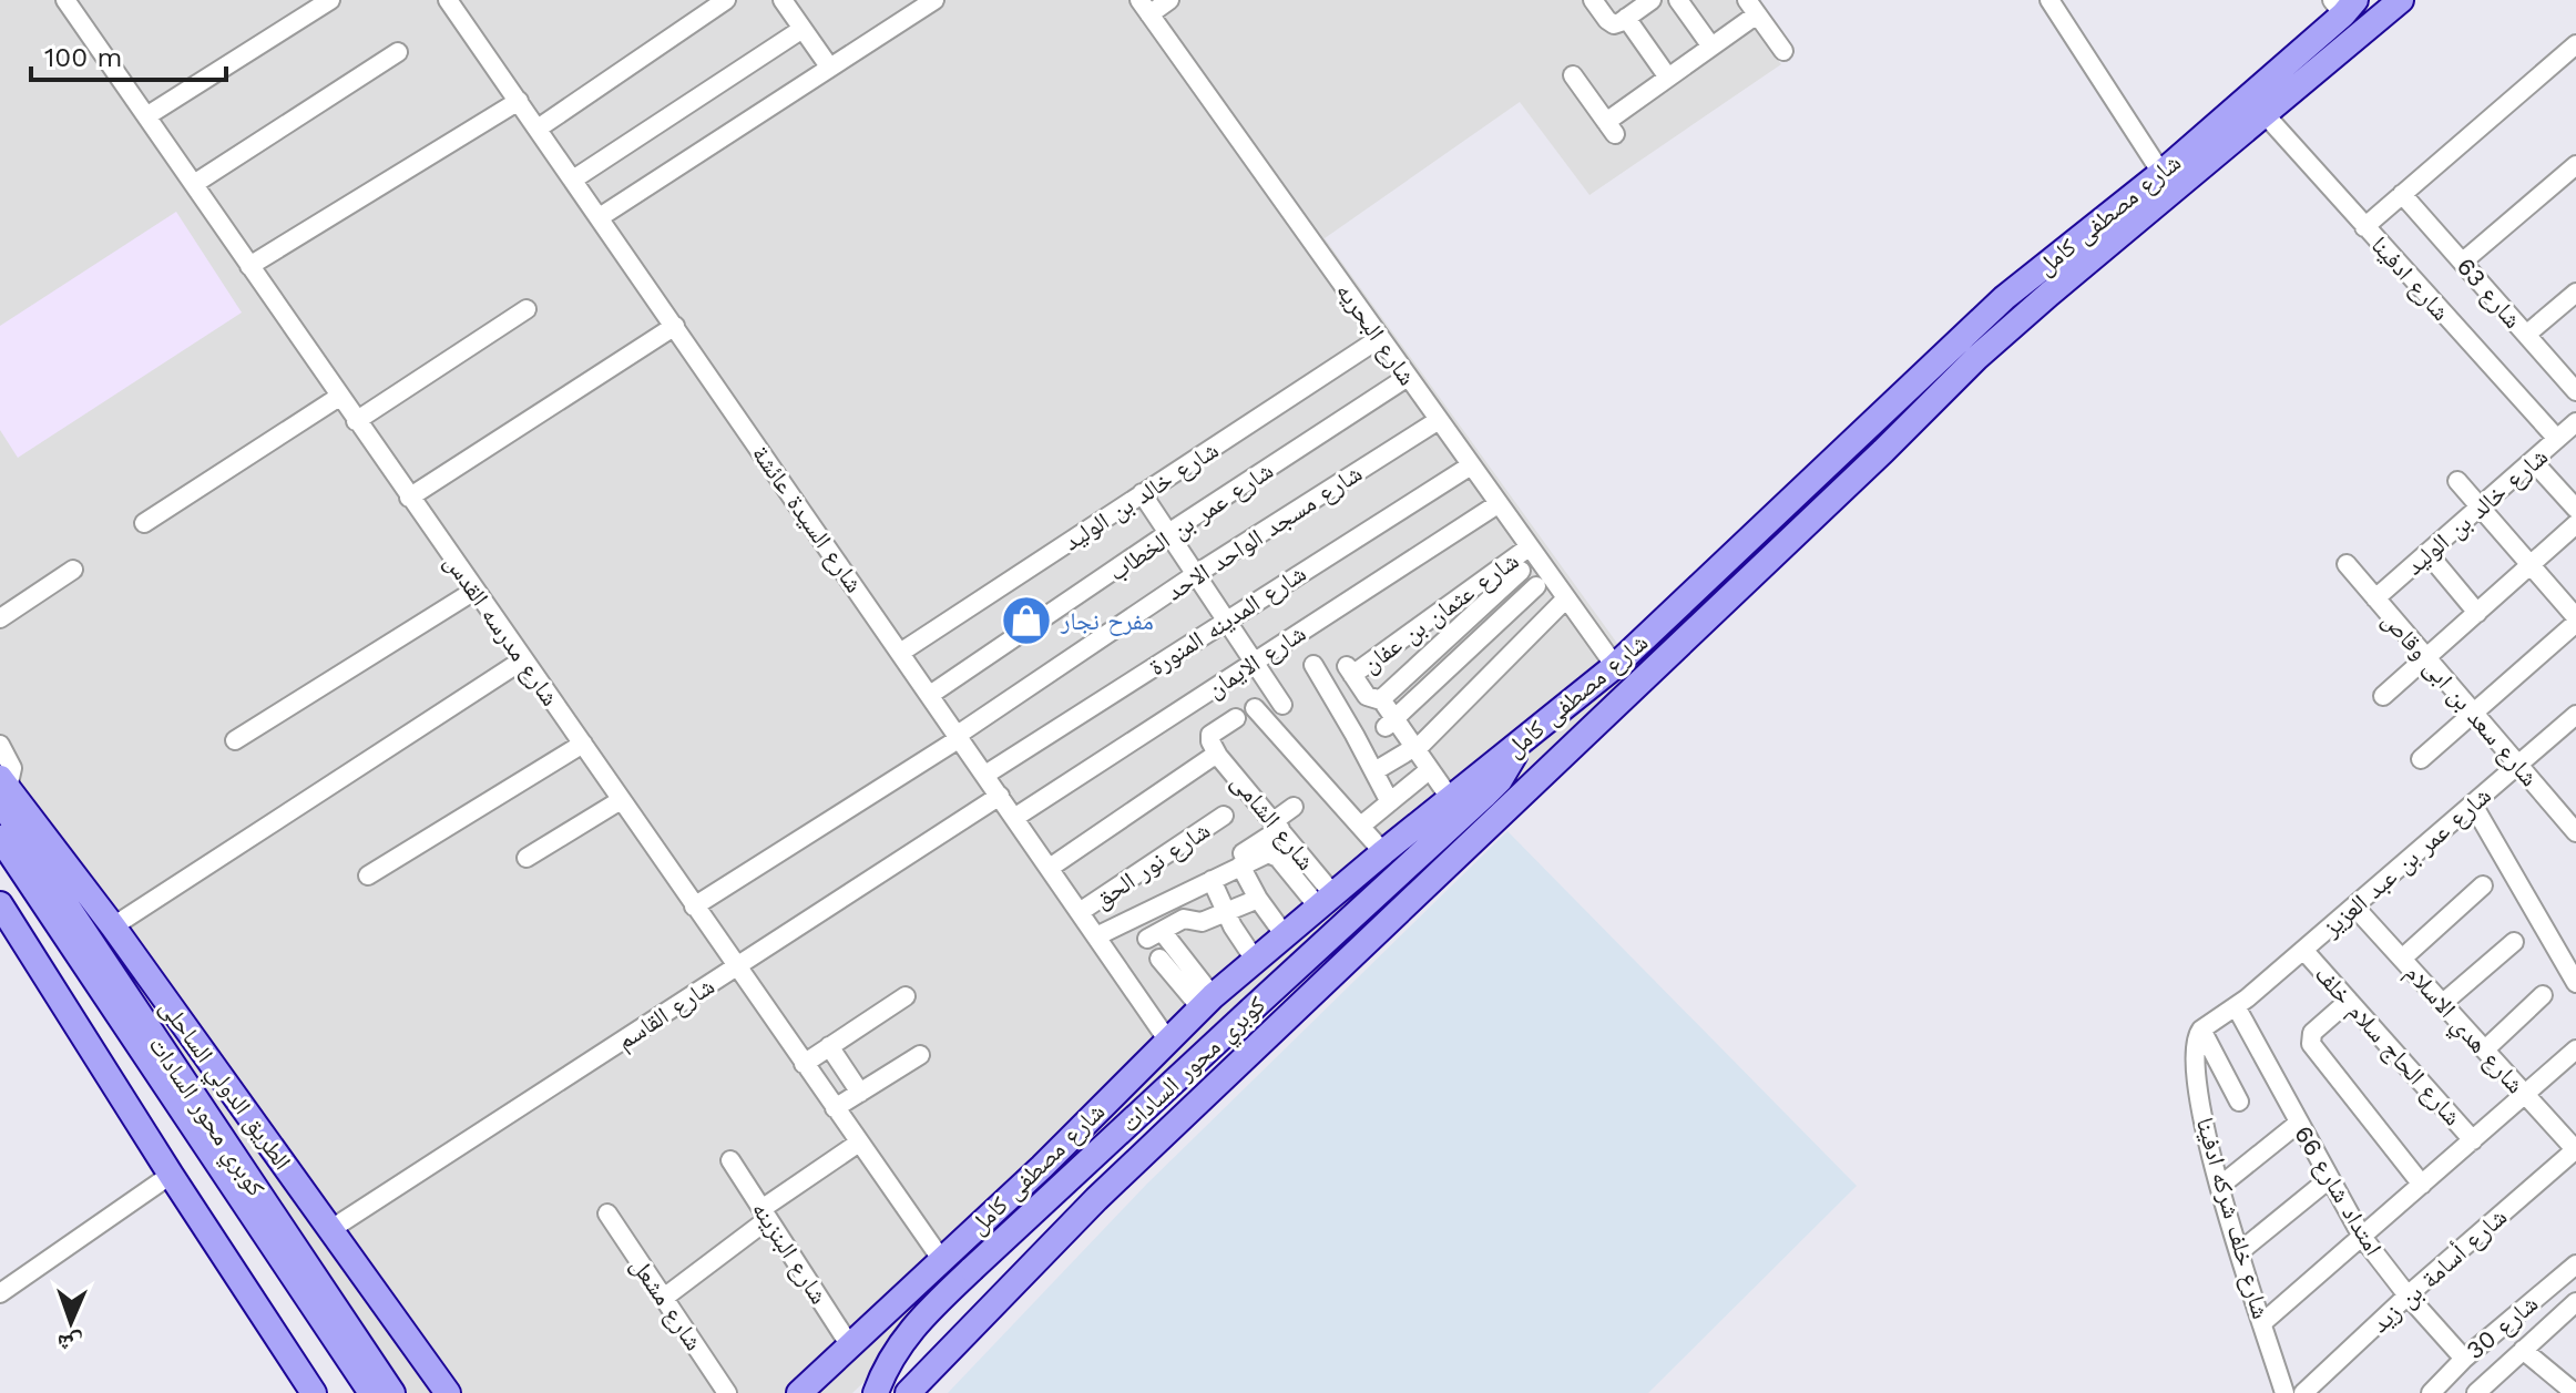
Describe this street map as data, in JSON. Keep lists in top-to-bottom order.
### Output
{
  "streets": {
    "main road": ["شارع مصطفى كامل", "كوبري محور السادات", "الطريق الدولي الساحلى"],
    "street": [
      "شارع ادفينا",
      "شارع 63",
      "شارع البحريه",
      "شارع خالد بن الوليد",
      "شارع السيدة عائشة",
      "شارع عمر بن الخطاب",
      "شارع مسجد الواحد الاحد",
      "شارع عثمان بن عفان",
      "شارع المدينه المنورة",
      "شارع مدرسه القدس",
      "شارع الايمان",
      "شارع سعد بن ابى وقاص",
      "شارع الشامى",
      "شارع عمر بن عبد العزيز",
      "شارع نور الحق",
      "شارع القاسم",
      "شارع هدي الاسلام",
      "شارع الحاج سلام خلف",
      "امتداد شارع 66",
      "شارع خلف شركه ادفينا",
      "شارع البنزينه",
      "شارع أسامة بن زيد",
      "شارع مشعل",
      "شارع 30"
    ]
  },
  "crossings": [
    ["شارع مصطفى كامل", "شارع ادفينا"],
    ["شارع مصطفى كامل", "شارع البحريه"],
    ["شارع مصطفى كامل", "شارع السيدة عائشة"],
    ["شارع مصطفى كامل", "شارع مدرسه القدس"],
    ["شارع مصطفى كامل", "شارع الشامى"],
    ["شارع مصطفى كامل", "كوبري محور السادات"],
    ["شارع مصطفى كامل", "شارع البنزينه"],
    ["شارع ادفينا", "شارع خالد بن الوليد"],
    ["شارع البحريه", "شارع خالد بن الوليد"],
    ["شارع البحريه", "شارع عمر بن الخطاب"],
    ["شارع البحريه", "شارع مسجد الواحد الاحد"],
    ["شارع البحريه", "شارع عثمان بن عفان"],
    ["شارع البحريه", "شارع المدينه المنورة"],
    ["شارع البحريه", "شارع الايمان"],
    ["شارع خالد بن الوليد", "شارع السيدة عائشة"],
    ["شارع خالد بن الوليد", "شارع سعد بن ابى وقاص"],
    ["شارع السيدة عائشة", "شارع عمر بن الخطاب"],
    ["شارع السيدة عائشة", "شارع مسجد الواحد الاحد"],
    ["شارع السيدة عائشة", "شارع المدينه المنورة"],
    ["شارع السيدة عائشة", "شارع الايمان"],
    ["شارع السيدة عائشة", "شارع نور الحق"],
    ["شارع السيدة عائشة", "شارع القاسم"],
    ["شارع مسجد الواحد الاحد", "شارع مدرسه القدس"],
    ["شارع مدرسه القدس", "شارع القاسم"],
    ["شارع سعد بن ابى وقاص", "شارع عمر بن عبد العزيز"],
    ["شارع عمر بن عبد العزيز", "شارع هدي الاسلام"],
    ["شارع عمر بن عبد العزيز", "شارع الحاج سلام خلف"],
    ["شارع عمر بن عبد العزيز", "امتداد شارع 66"],
    ["شارع القاسم", "الطريق الدولي الساحلى"],
    ["شارع هدي الاسلام", "شارع أسامة بن زيد"],
    ["كوبري محور السادات", "الطريق الدولي الساحلى"],
    ["امتداد شارع 66", "شارع أسامة بن زيد"],
    ["امتداد شارع 66", "شارع 30"]
  ],
  "places": {
    "shop": ["مفرح نجار"]
  },
  "scale_bar": "100 m",
  "north": "bottom"
}
